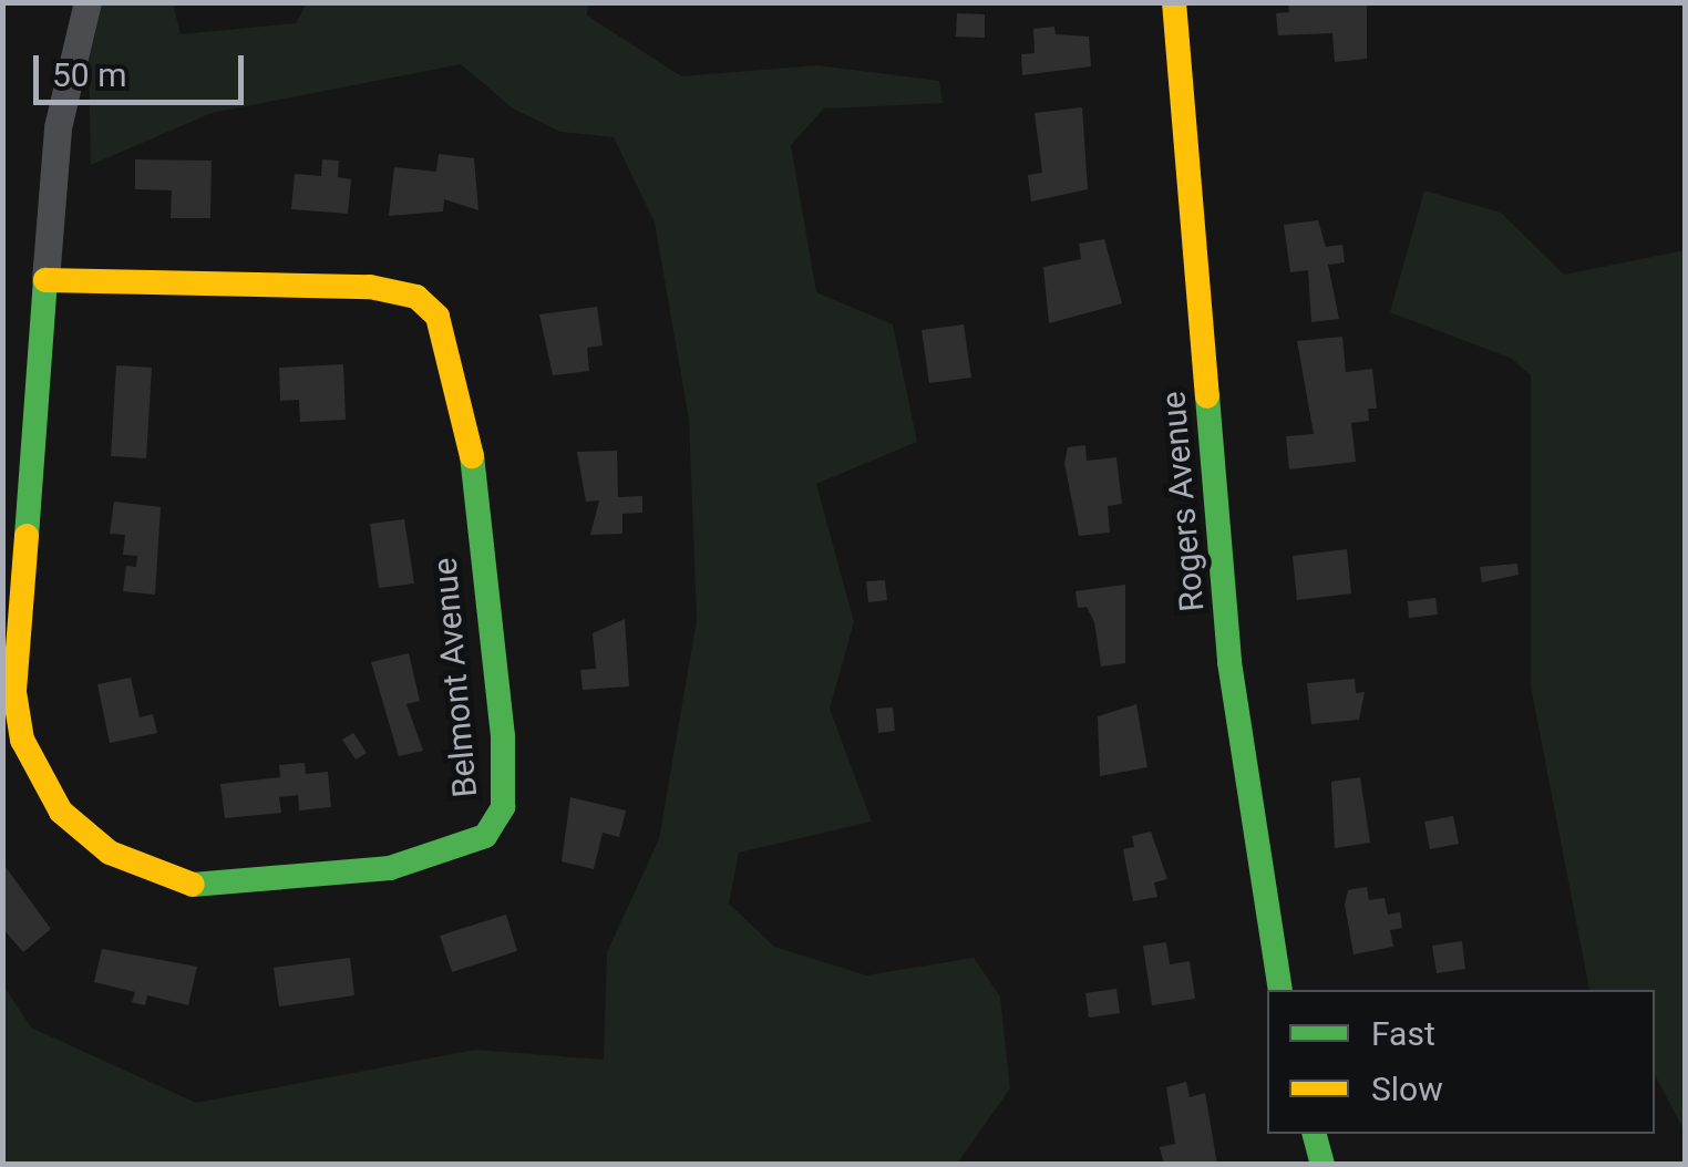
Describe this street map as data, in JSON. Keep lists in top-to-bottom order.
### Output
{
  "streets": {
    "street": ["Rogers Avenue", "Belmont Avenue"]
  },
  "legend": ["Fast", "Slow"],
  "scale_bar": "50 m"
}
